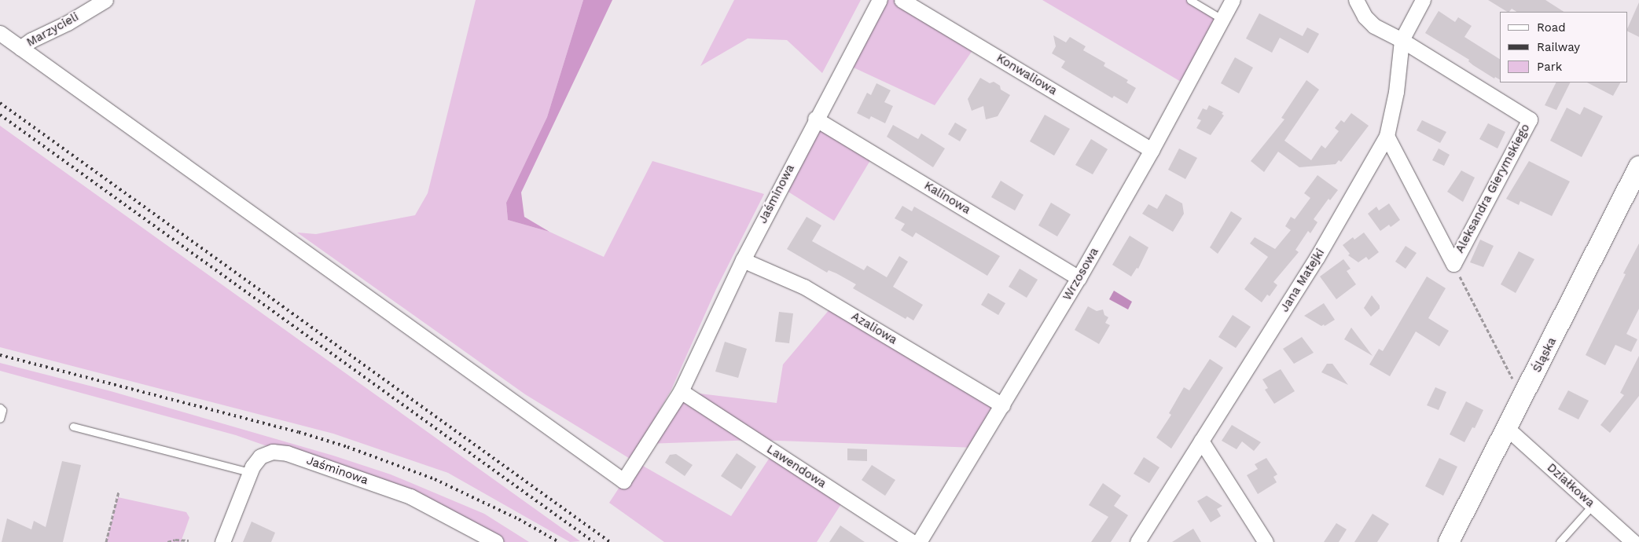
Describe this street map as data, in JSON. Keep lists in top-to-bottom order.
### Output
{
  "streets": {
    "street": [
      "Marzycieli",
      "Konwaliowa",
      "Aleksandra Gierymskiego",
      "Jaśminowa",
      "Kalinowa",
      "Wrzosowa",
      "Jana Matejki",
      "Azaliowa",
      "Śląska",
      "Lawendowa",
      "Działkowa"
    ]
  },
  "crossings": [
    ["Marzycieli", "Jaśminowa"],
    ["Konwaliowa", "Wrzosowa"],
    ["Aleksandra Gierymskiego", "Jana Matejki"],
    ["Jaśminowa", "Kalinowa"],
    ["Jaśminowa", "Azaliowa"],
    ["Jaśminowa", "Lawendowa"],
    ["Kalinowa", "Wrzosowa"],
    ["Wrzosowa", "Azaliowa"],
    ["Śląska", "Działkowa"]
  ],
  "legend": ["Road", "Railway", "Park"]
}
